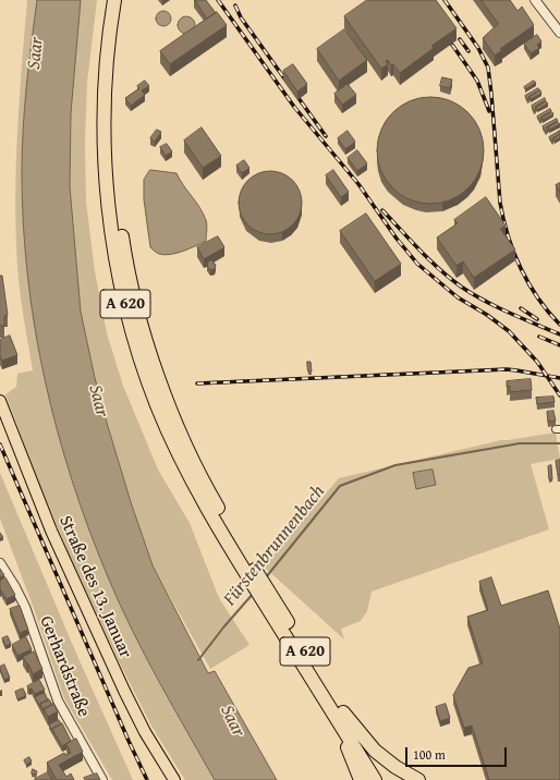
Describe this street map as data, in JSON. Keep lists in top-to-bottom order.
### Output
{
  "streets": {
    "highway": ["A 620"],
    "main road": ["Straße des 13. Januar"],
    "street": ["Gerhardstraße"]
  },
  "water": ["Saar", "Fürstenbrunnenbach"],
  "scale_bar": "100 m"
}
